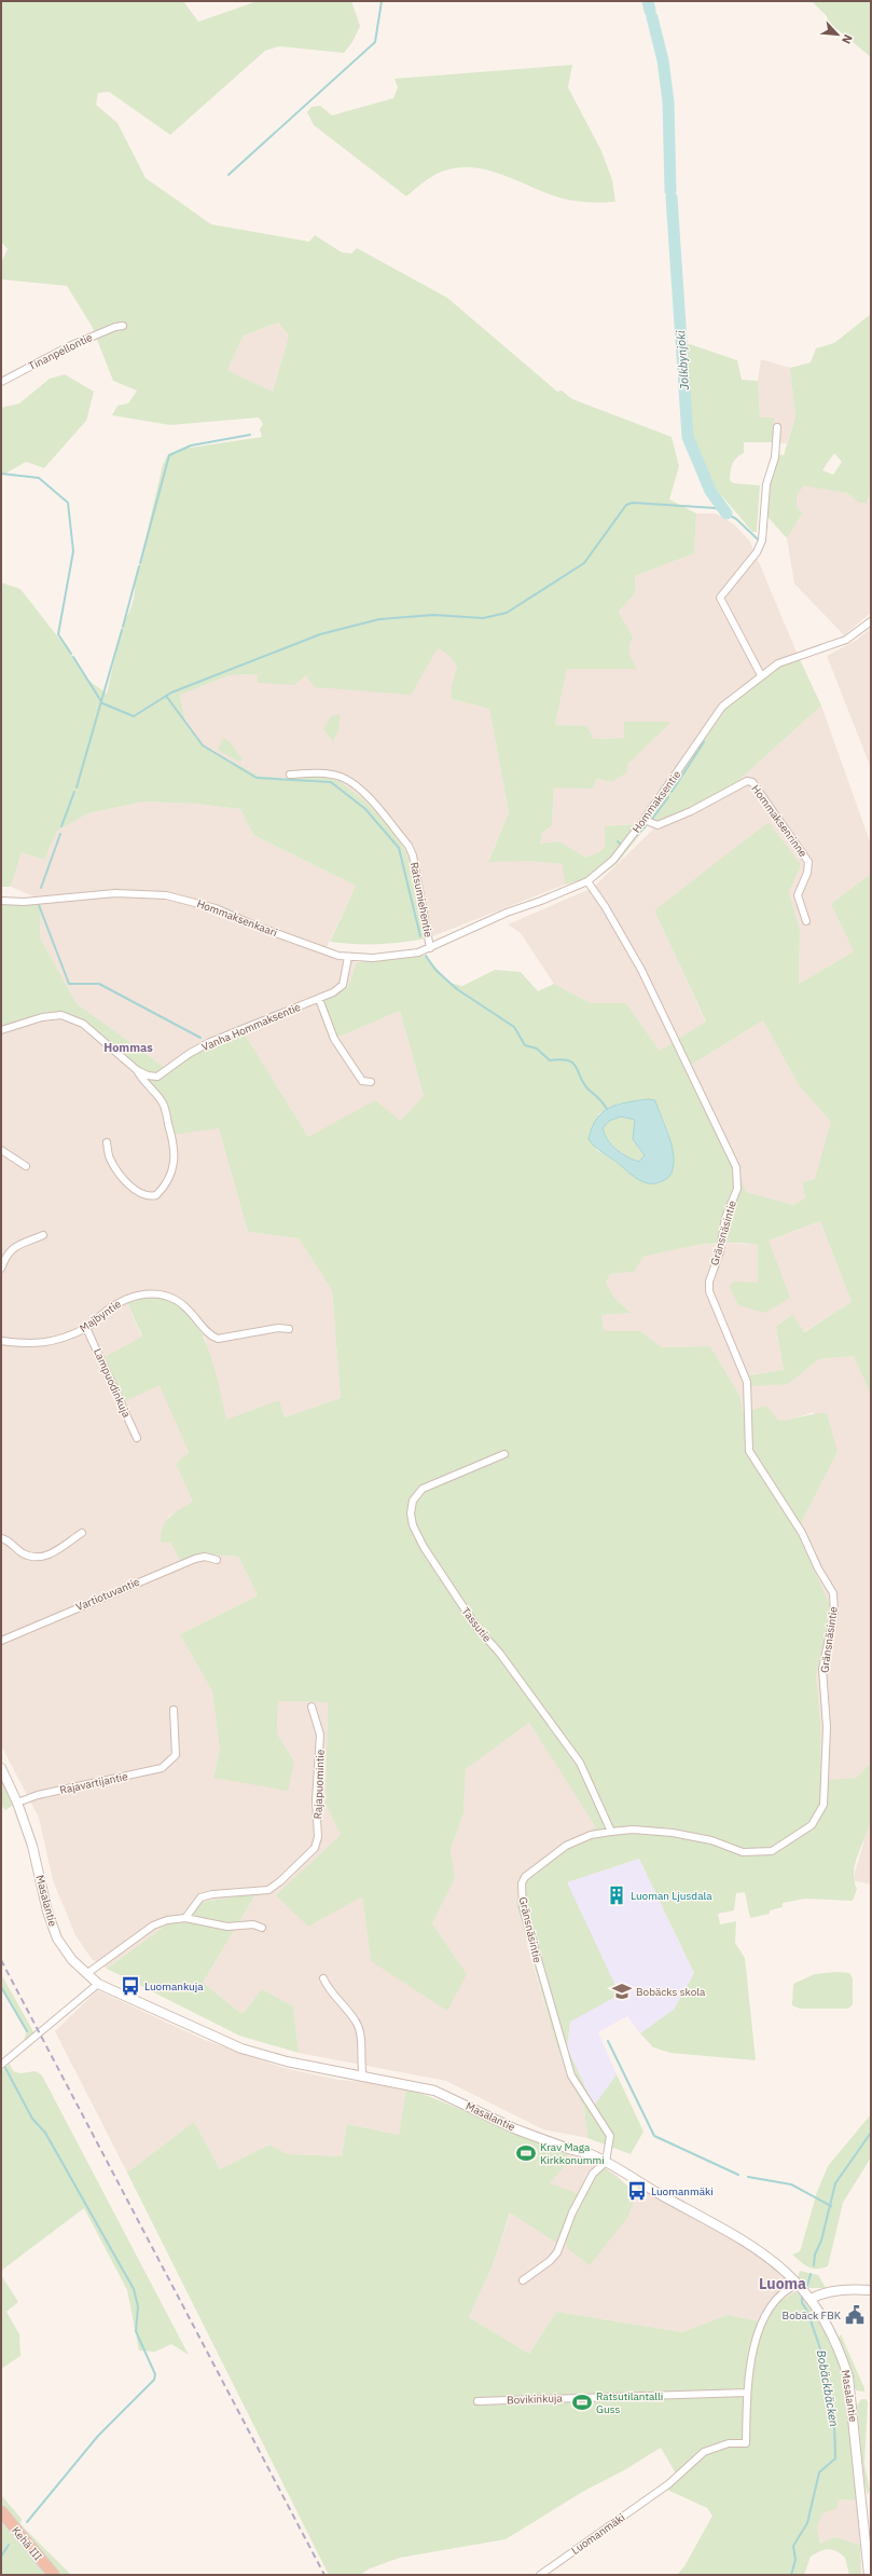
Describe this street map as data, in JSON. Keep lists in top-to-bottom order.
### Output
{
  "streets": {
    "highway": ["Kehä III"],
    "street": [
      "Tinanpellontie",
      "Hommaksentie",
      "Hommaksenrinne",
      "Ratsumiehentie",
      "Hommaksenkaari",
      "Vanha Hommaksentie",
      "Gränsnäsintie",
      "Majbyntie",
      "Lampuodinkuja",
      "Vartiotuvantie",
      "Tassutie",
      "Rajavartijantie",
      "Rajapuomintie",
      "Masalantie",
      "Bovikinkuja",
      "Luomanmäki"
    ]
  },
  "crossings": [
    ["Hommaksentie", "Hommaksenrinne"],
    ["Hommaksentie", "Ratsumiehentie"],
    ["Hommaksentie", "Hommaksenkaari"],
    ["Hommaksentie", "Gränsnäsintie"],
    ["Hommaksenkaari", "Vanha Hommaksentie"],
    ["Gränsnäsintie", "Tassutie"],
    ["Gränsnäsintie", "Masalantie"],
    ["Majbyntie", "Lampuodinkuja"],
    ["Rajavartijantie", "Masalantie"],
    ["Masalantie", "Luomanmäki"],
    ["Bovikinkuja", "Luomanmäki"]
  ],
  "districts": ["Hommas", "Luoma"],
  "water": ["Jolkbynjoki", "Bobäckbäcken"],
  "places": {
    "building": ["Luoman Ljusdala"],
    "bus stop": ["Luomankuja", "Luomanmäki"],
    "school or university": ["Bobäcks skola"],
    "sports": ["Krav Maga Kirkkonummi", "Ratsutilantalli Guss"],
    "public building": ["Bobäck FBK"]
  },
  "north": "bottom right"
}
